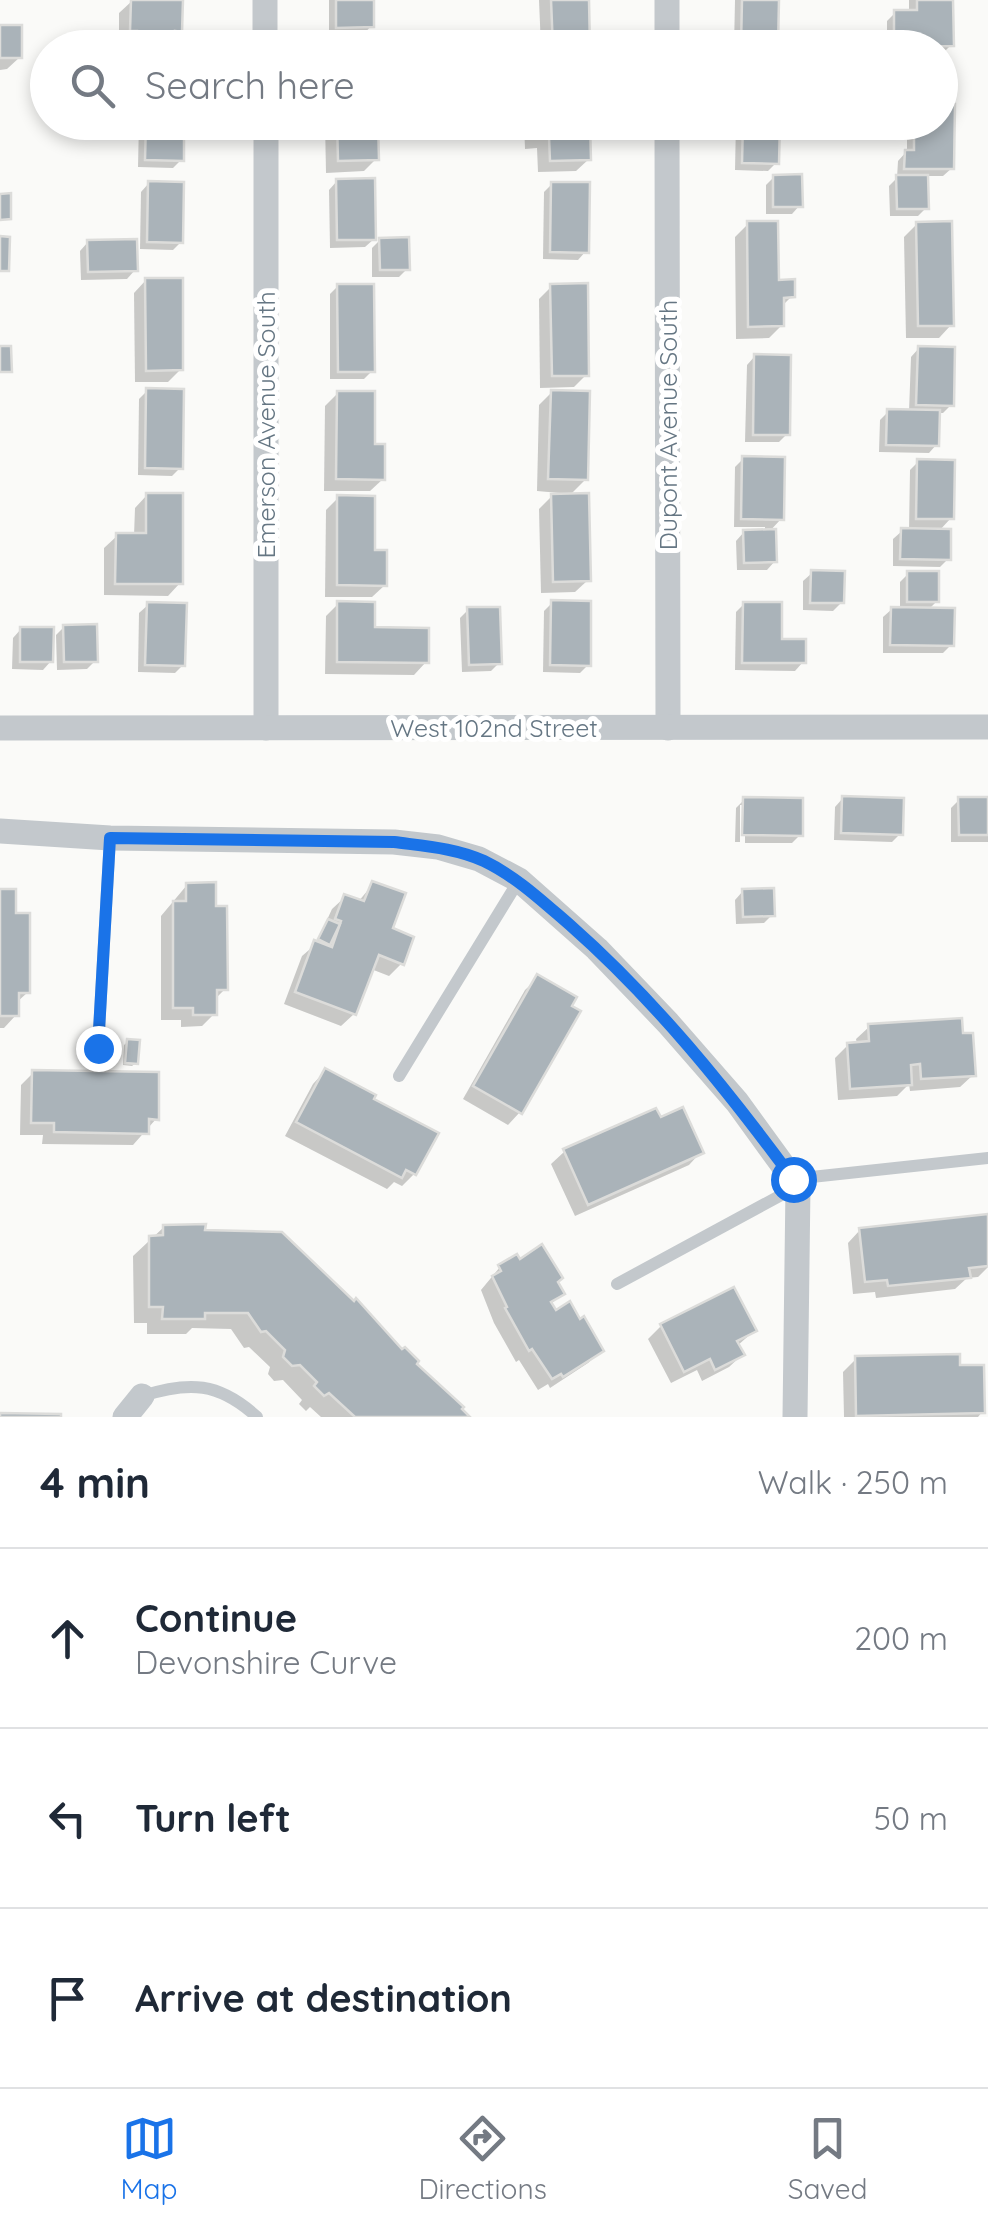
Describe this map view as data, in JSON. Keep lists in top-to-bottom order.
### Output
{
  "streets": {
    "street": ["Emerson Avenue South", "Dupont Avenue South", "West 102nd Street"]
  },
  "crossings": [
    ["Emerson Avenue South", "West 102nd Street"],
    ["Dupont Avenue South", "West 102nd Street"]
  ],
  "page": {
    "search": "Search here",
    "heading": ["4 min", "Walk · 250 m"],
    "list": [
      ["Continue", "Devonshire Curve", "200 m"],
      ["Turn left", "50 m"],
      "Arrive at destination"
    ],
    "nav": ["Map", "Directions", "Saved"]
  }
}
